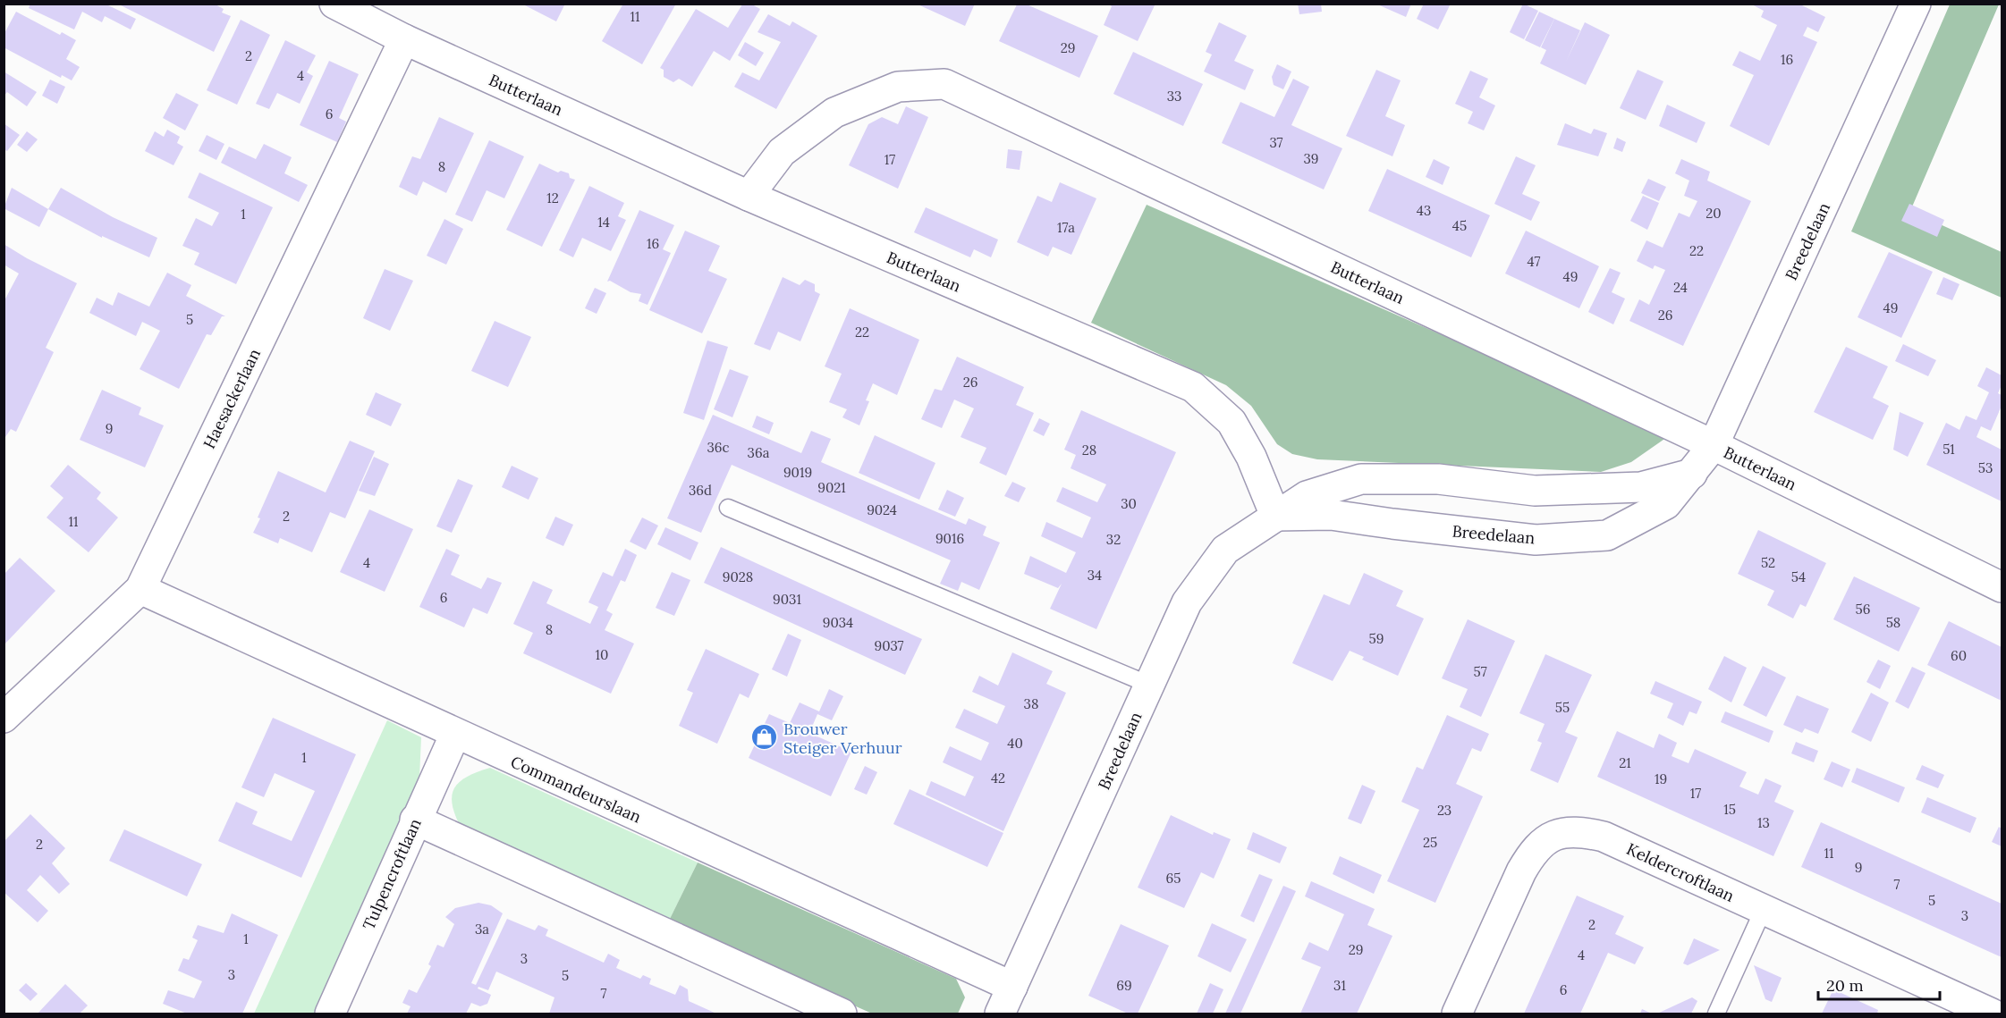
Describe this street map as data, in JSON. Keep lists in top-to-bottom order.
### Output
{
  "streets": {
    "street": [
      "Butterlaan",
      "Breedelaan",
      "Haesackerlaan",
      "Commandeurslaan",
      "Keldercroftlaan",
      "Tulpencroftlaan"
    ]
  },
  "crossings": [
    ["Butterlaan", "Breedelaan"],
    ["Butterlaan", "Haesackerlaan"],
    ["Breedelaan", "Commandeurslaan"],
    ["Haesackerlaan", "Commandeurslaan"],
    ["Commandeurslaan", "Tulpencroftlaan"]
  ],
  "places": {
    "shop": ["Brouwer Steiger Verhuur"]
  },
  "house_numbers": [
    "11",
    "29",
    "2",
    "16",
    "4",
    "33",
    "6",
    "37",
    "39",
    "17",
    "8",
    "12",
    "43",
    "20",
    "1",
    "14",
    "45",
    "17a",
    "16",
    "22",
    "47",
    "49",
    "24",
    "49",
    "26",
    "5",
    "22",
    "26",
    "9",
    "36c",
    "51",
    "28",
    "36a",
    "53",
    "9019",
    "9021",
    "36d",
    "30",
    "9024",
    "2",
    "11",
    "9016",
    "32",
    "4",
    "52",
    "34",
    "9028",
    "54",
    "6",
    "9031",
    "56",
    "9034",
    "58",
    "8",
    "59",
    "9037",
    "10",
    "60",
    "57",
    "38",
    "55",
    "40",
    "1",
    "21",
    "42",
    "19",
    "17",
    "15",
    "23",
    "13",
    "25",
    "2",
    "11",
    "9",
    "65",
    "7",
    "5",
    "3",
    "2",
    "3a",
    "1",
    "29",
    "4",
    "3",
    "3",
    "5",
    "69",
    "31",
    "6",
    "7"
  ],
  "scale_bar": "20 m"
}
